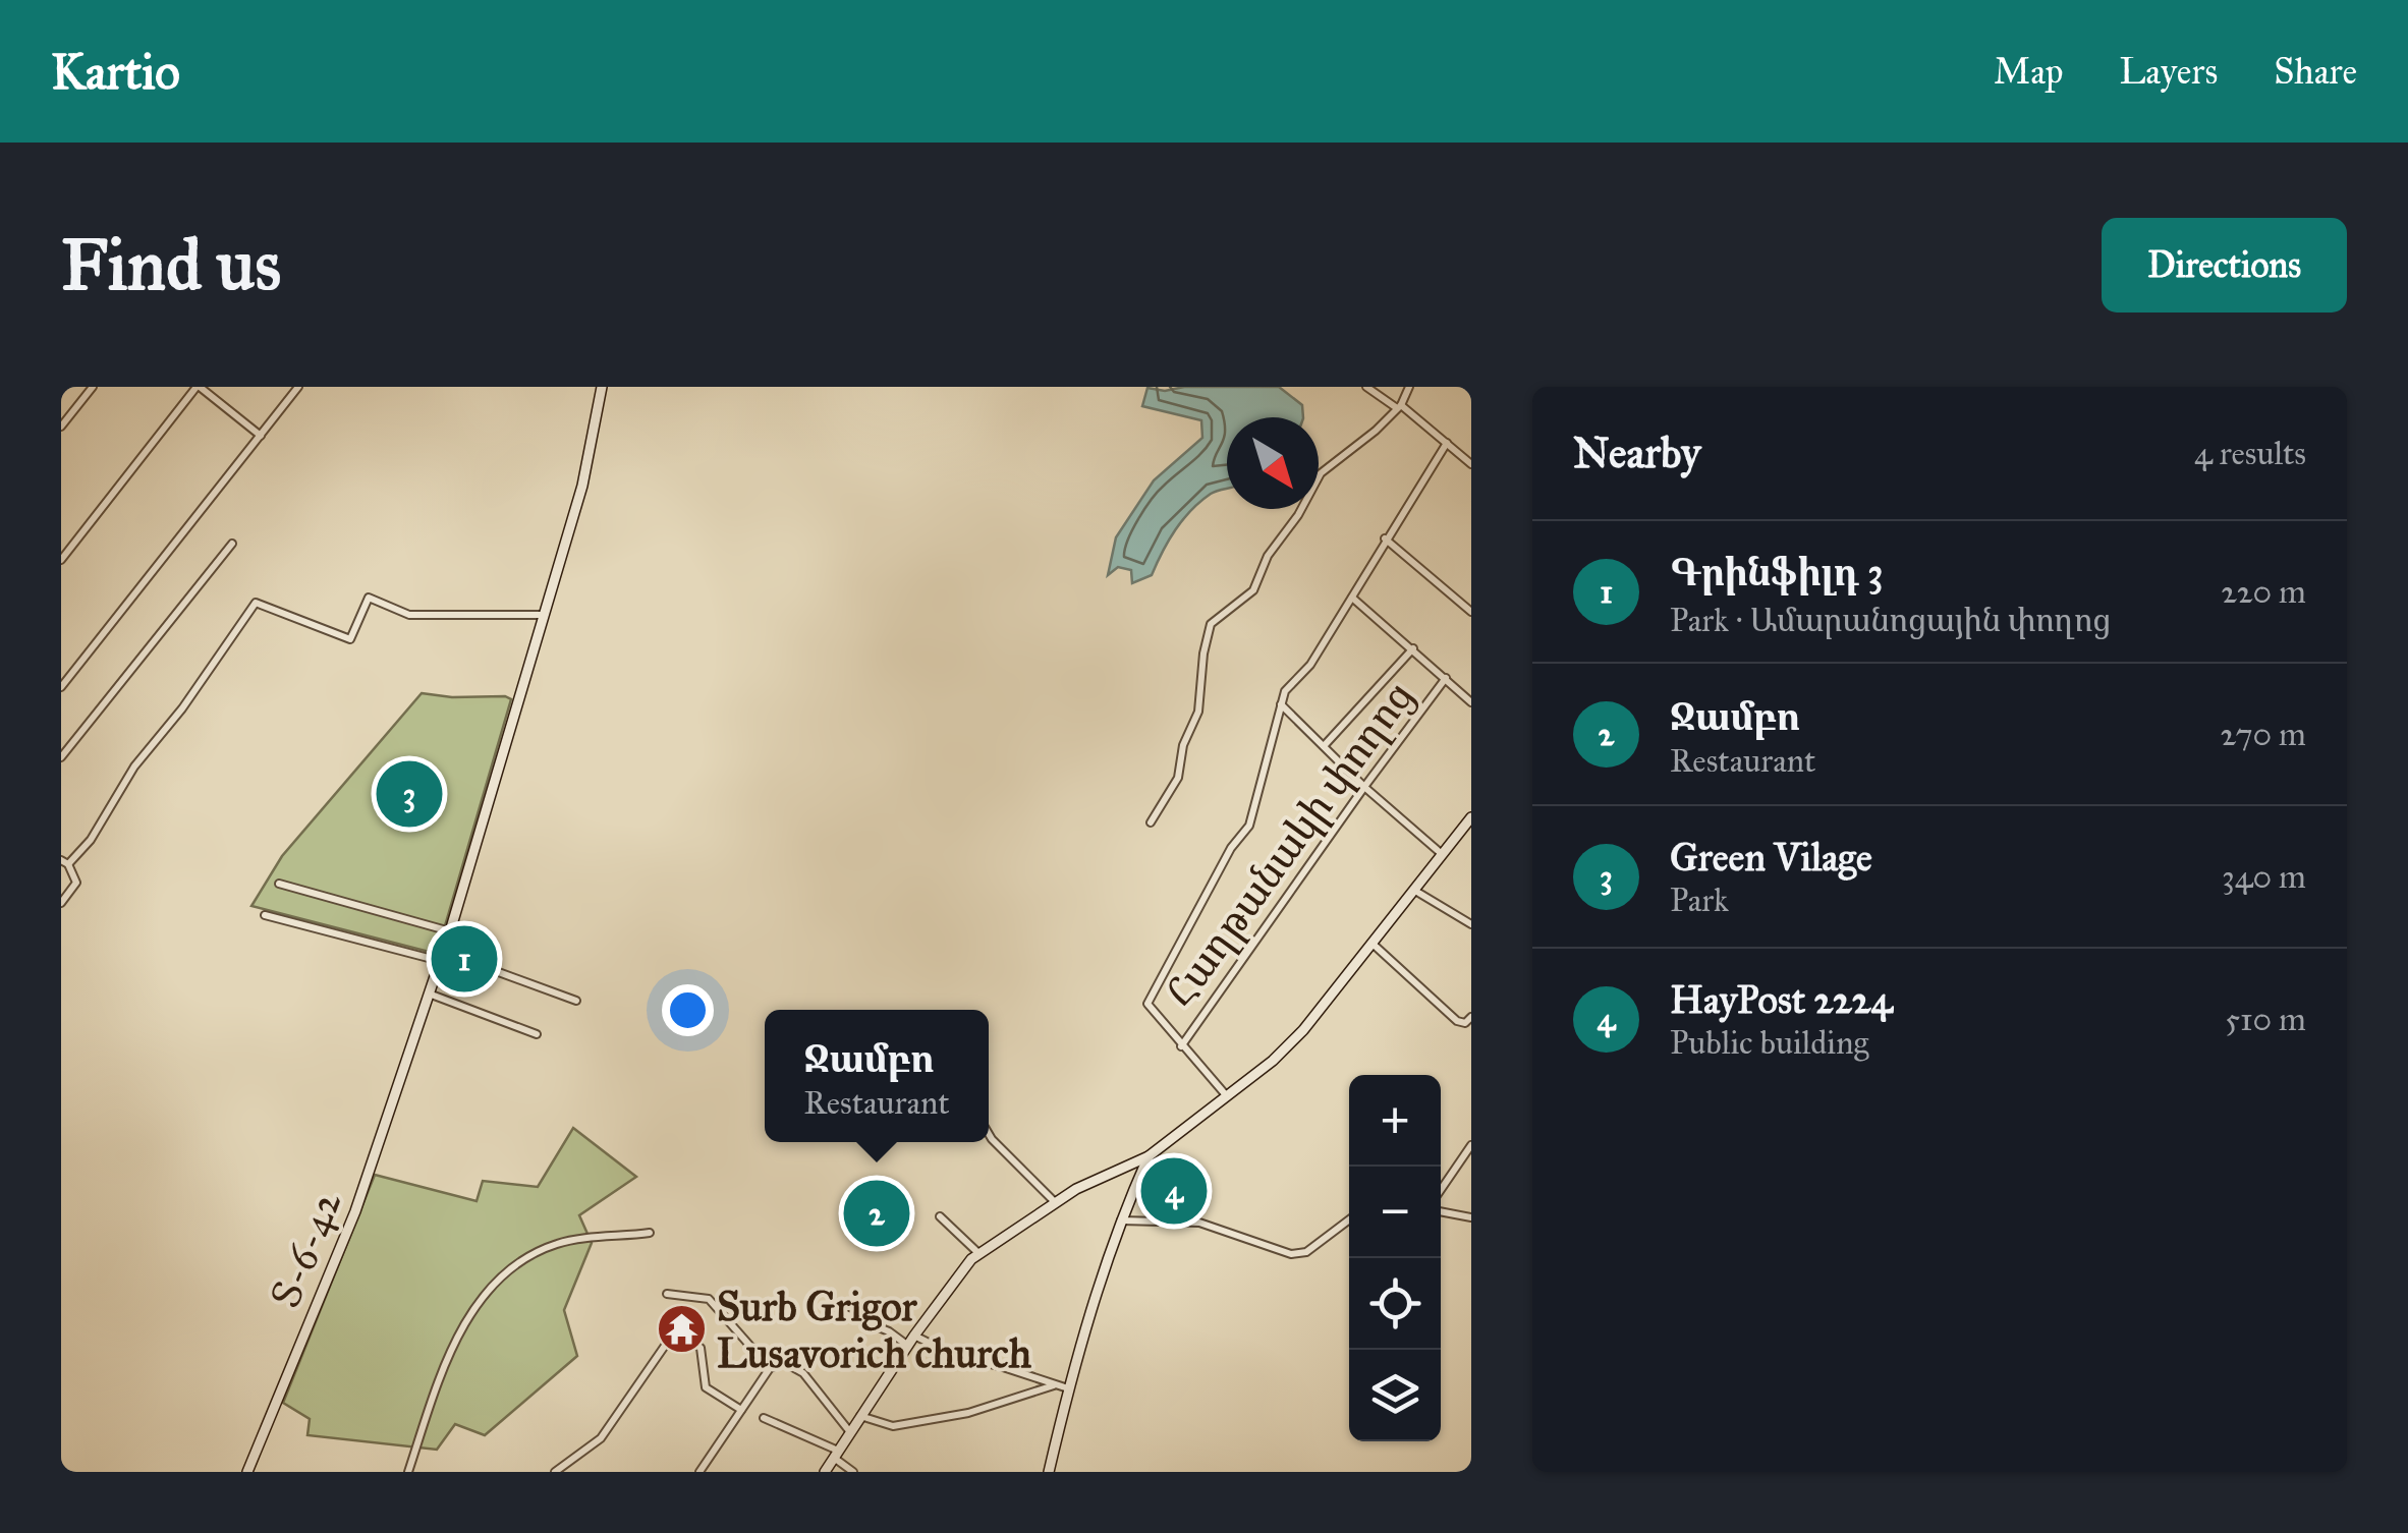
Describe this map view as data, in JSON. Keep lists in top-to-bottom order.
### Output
{
  "streets": {
    "street": ["Հաղթանակի փողոց", "Տ-6-42"]
  },
  "places": {
    "temple": ["Surb Grigor Lusavorich church"]
  },
  "north": "bottom right",
  "page": {
    "header": "Kartio",
    "nav": ["Map", "Layers", "Share"],
    "buttons": "Directions",
    "title": "Find us",
    "heading": ["Nearby", "4 results"],
    "list": [
      {
        "mark": "1",
        "name": "Գրինֆիլդ 3",
        "note": "Park · Ամարանոցային փողոց",
        "value": "220 m"
      },
      {
        "mark": "2",
        "name": "Ջամբո",
        "note": "Restaurant",
        "value": "270 m"
      },
      {
        "mark": "3",
        "name": "Green Vilage",
        "note": "Park",
        "value": "340 m"
      },
      {
        "mark": "4",
        "name": "HayPost 2224",
        "note": "Public building",
        "value": "510 m"
      }
    ],
    "pins": [
      "3",
      "1",
      "4",
      "2"
    ],
    "popup": ["Ջամբո", "Restaurant"],
    "map_buttons": ["+", "−"]
  }
}
